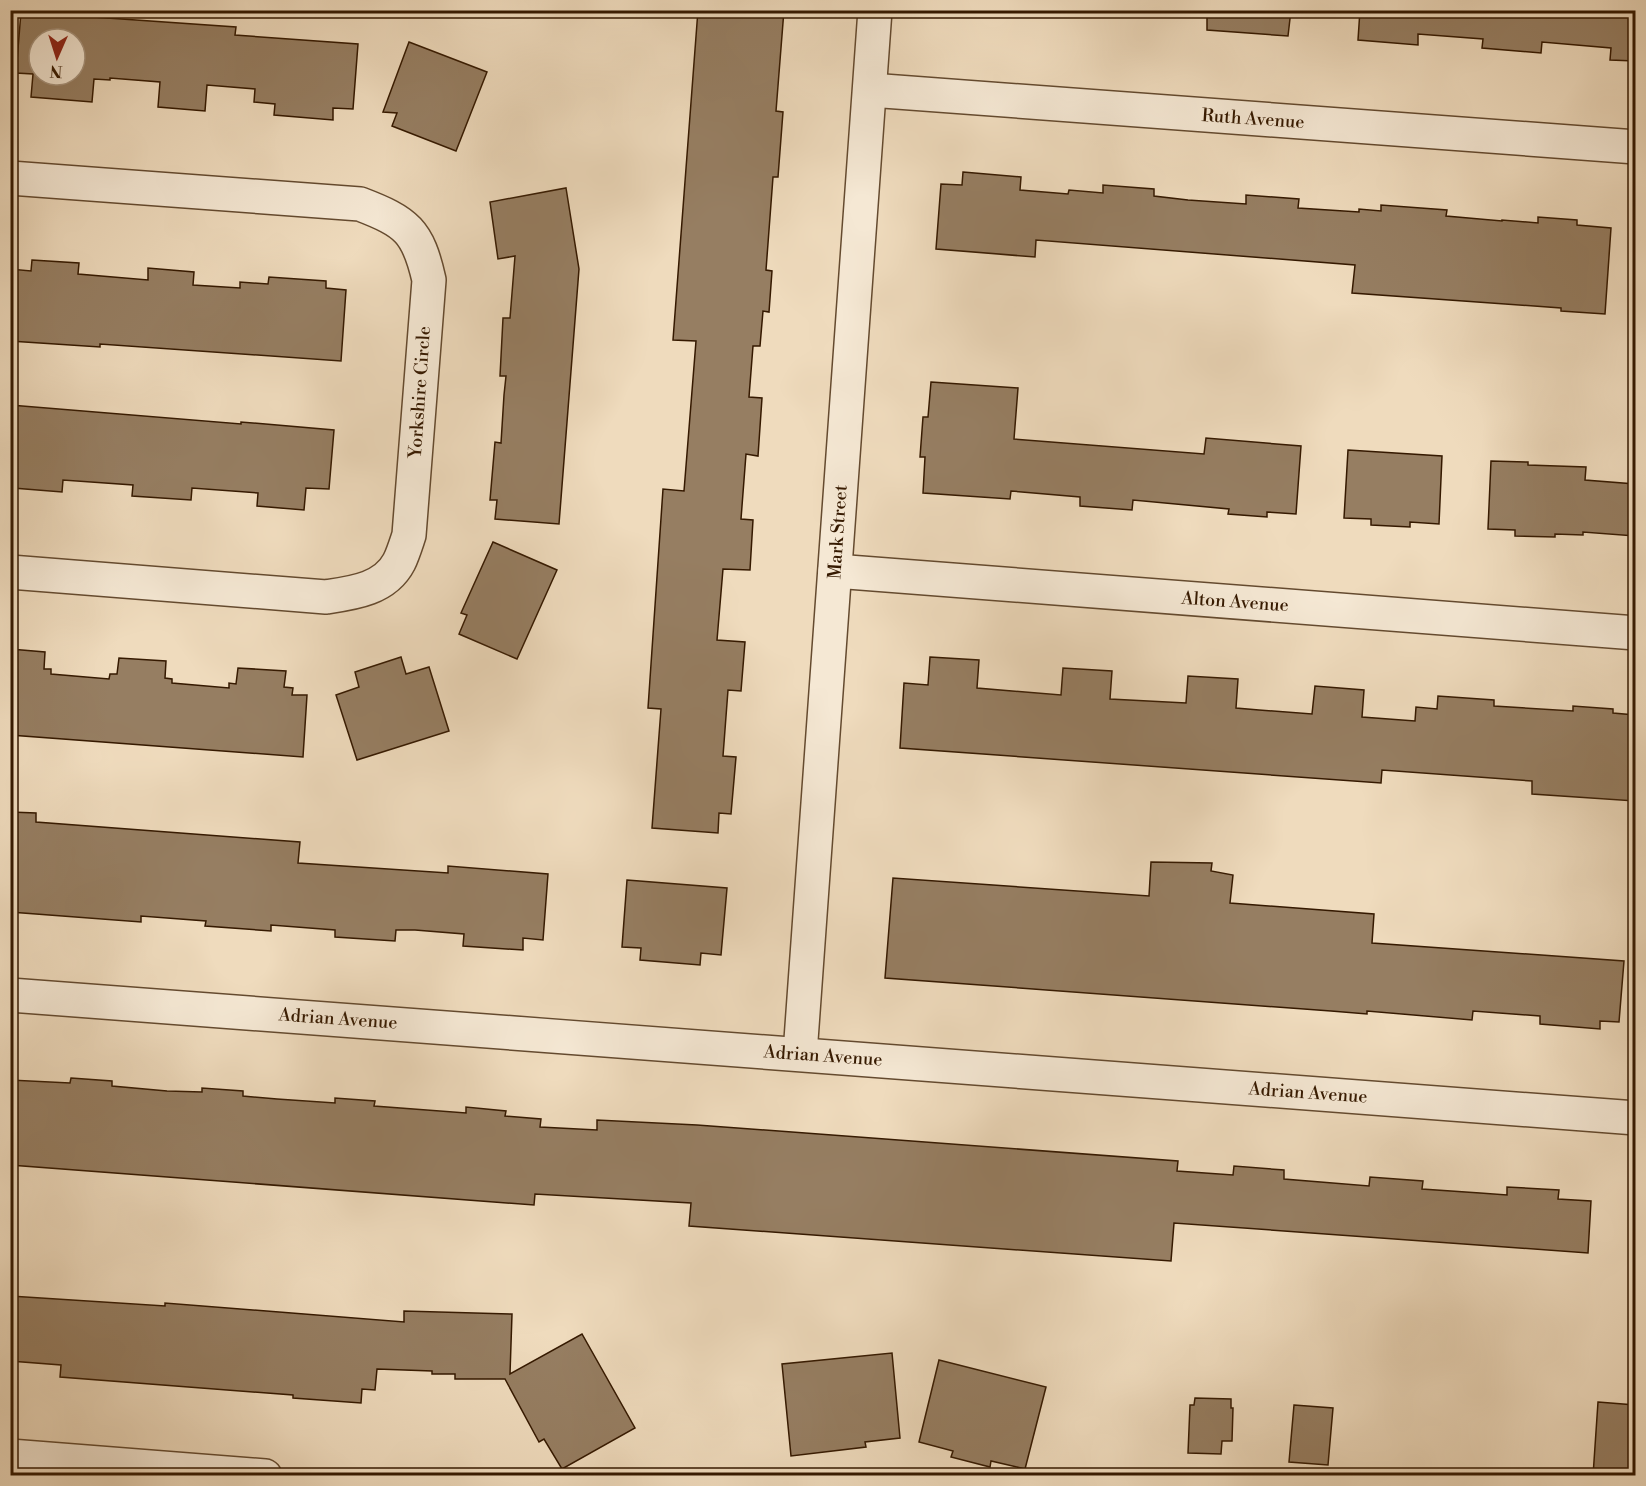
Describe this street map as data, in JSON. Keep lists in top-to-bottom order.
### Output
{
  "streets": {
    "street": [
      "Ruth Avenue",
      "Yorkshire Circle",
      "Mark Street",
      "Alton Avenue",
      "Adrian Avenue"
    ]
  },
  "crossings": [
    ["Ruth Avenue", "Mark Street"],
    ["Mark Street", "Alton Avenue"],
    ["Mark Street", "Adrian Avenue"]
  ],
  "north": "bottom"
}
